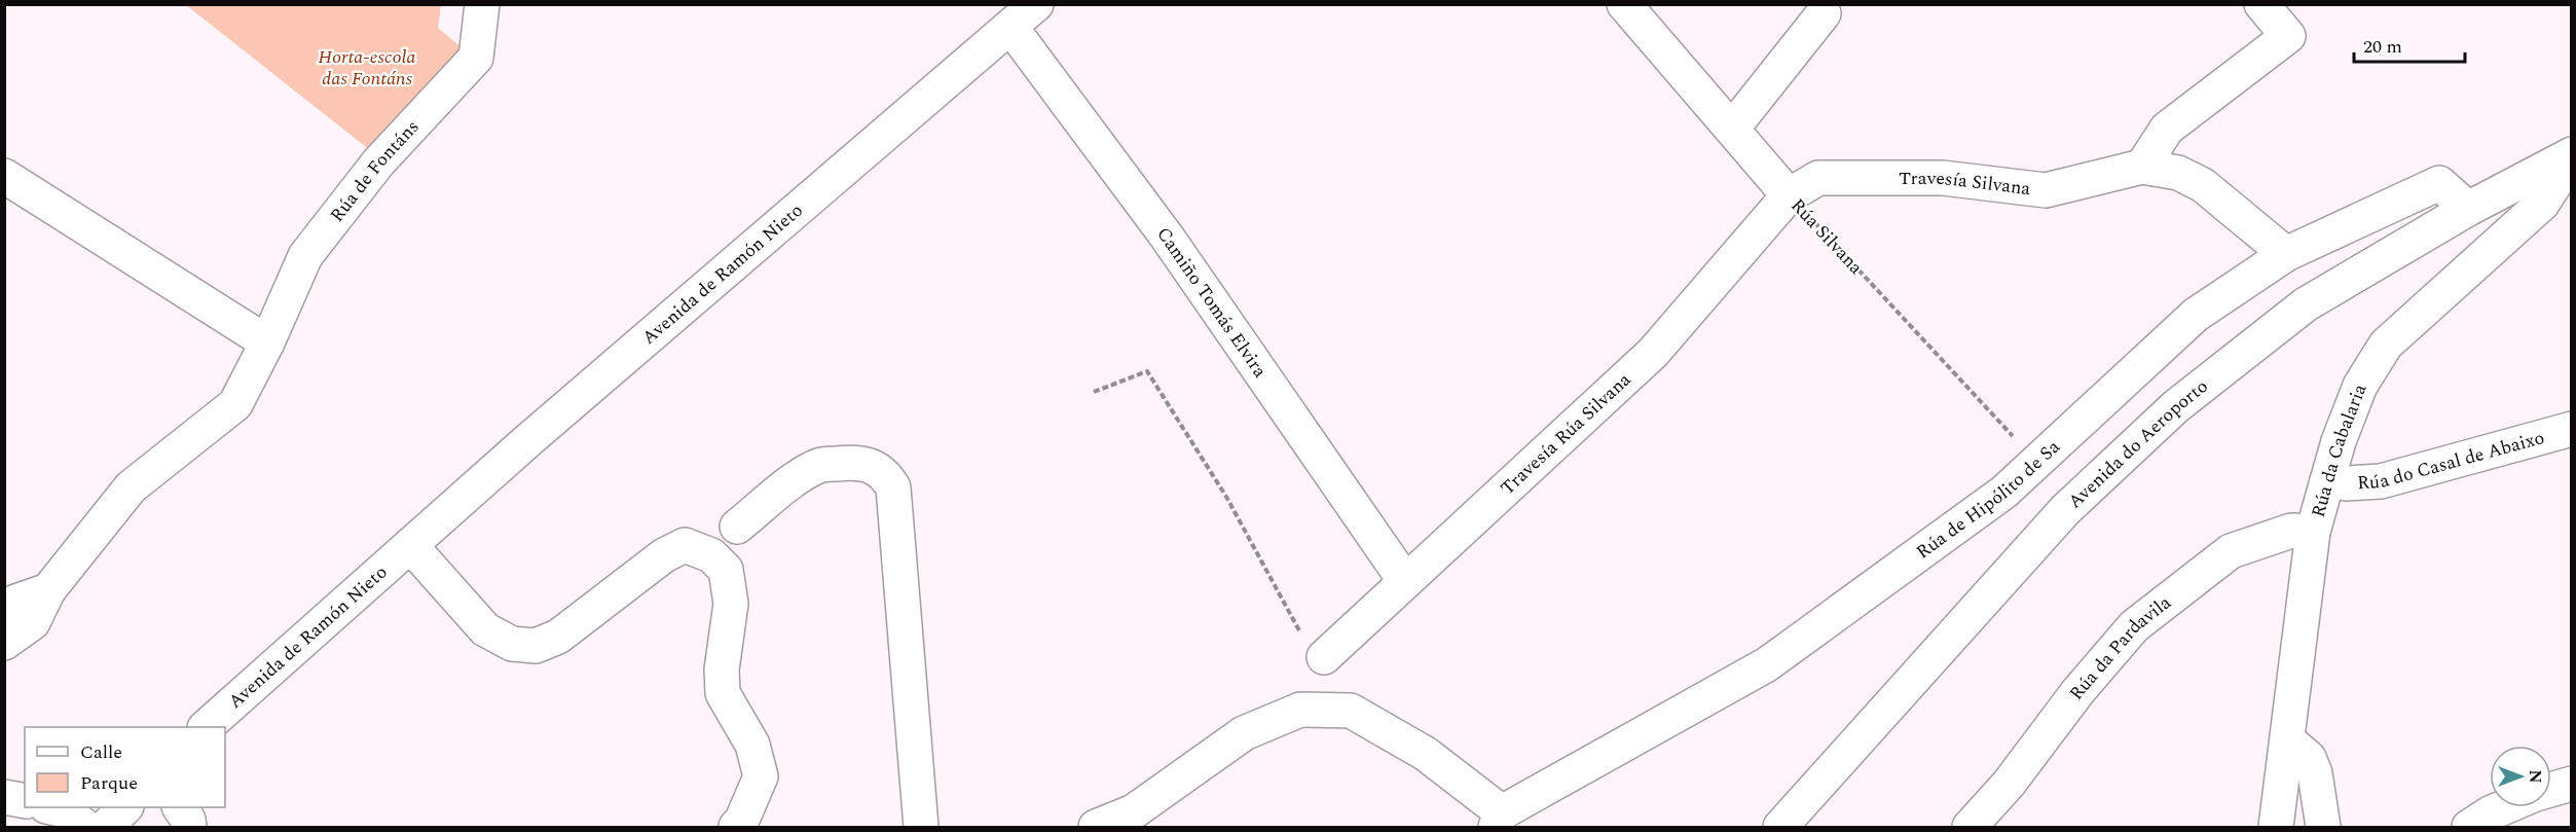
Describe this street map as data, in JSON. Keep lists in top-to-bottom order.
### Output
{
  "streets": {
    "street": [
      "Rúa de Fontáns",
      "Travesía Silvana",
      "Rúa Silvana",
      "Avenida de Ramón Nieto",
      "Camiño Tomás Elvira",
      "Travesía Rúa Silvana",
      "Avenida do Aeroporto",
      "Rúa da Cabalaria",
      "Rúa do Casal de Abaixo",
      "Rúa de Hipólito de Sa",
      "Rúa da Pardavila"
    ]
  },
  "crossings": [
    ["Travesía Silvana", "Rúa Silvana"],
    ["Travesía Silvana", "Travesía Rúa Silvana"],
    ["Travesía Silvana", "Rúa de Hipólito de Sa"],
    ["Rúa Silvana", "Travesía Rúa Silvana"],
    ["Rúa Silvana", "Rúa de Hipólito de Sa"],
    ["Avenida de Ramón Nieto", "Camiño Tomás Elvira"],
    ["Camiño Tomás Elvira", "Travesía Rúa Silvana"],
    ["Avenida do Aeroporto", "Rúa da Cabalaria"],
    ["Avenida do Aeroporto", "Rúa de Hipólito de Sa"],
    ["Rúa da Cabalaria", "Rúa do Casal de Abaixo"],
    ["Rúa da Cabalaria", "Rúa da Pardavila"]
  ],
  "parks": ["Horta-escola das Fontáns"],
  "legend": ["Calle", "Parque"],
  "scale_bar": "20 m",
  "north": "right"
}
